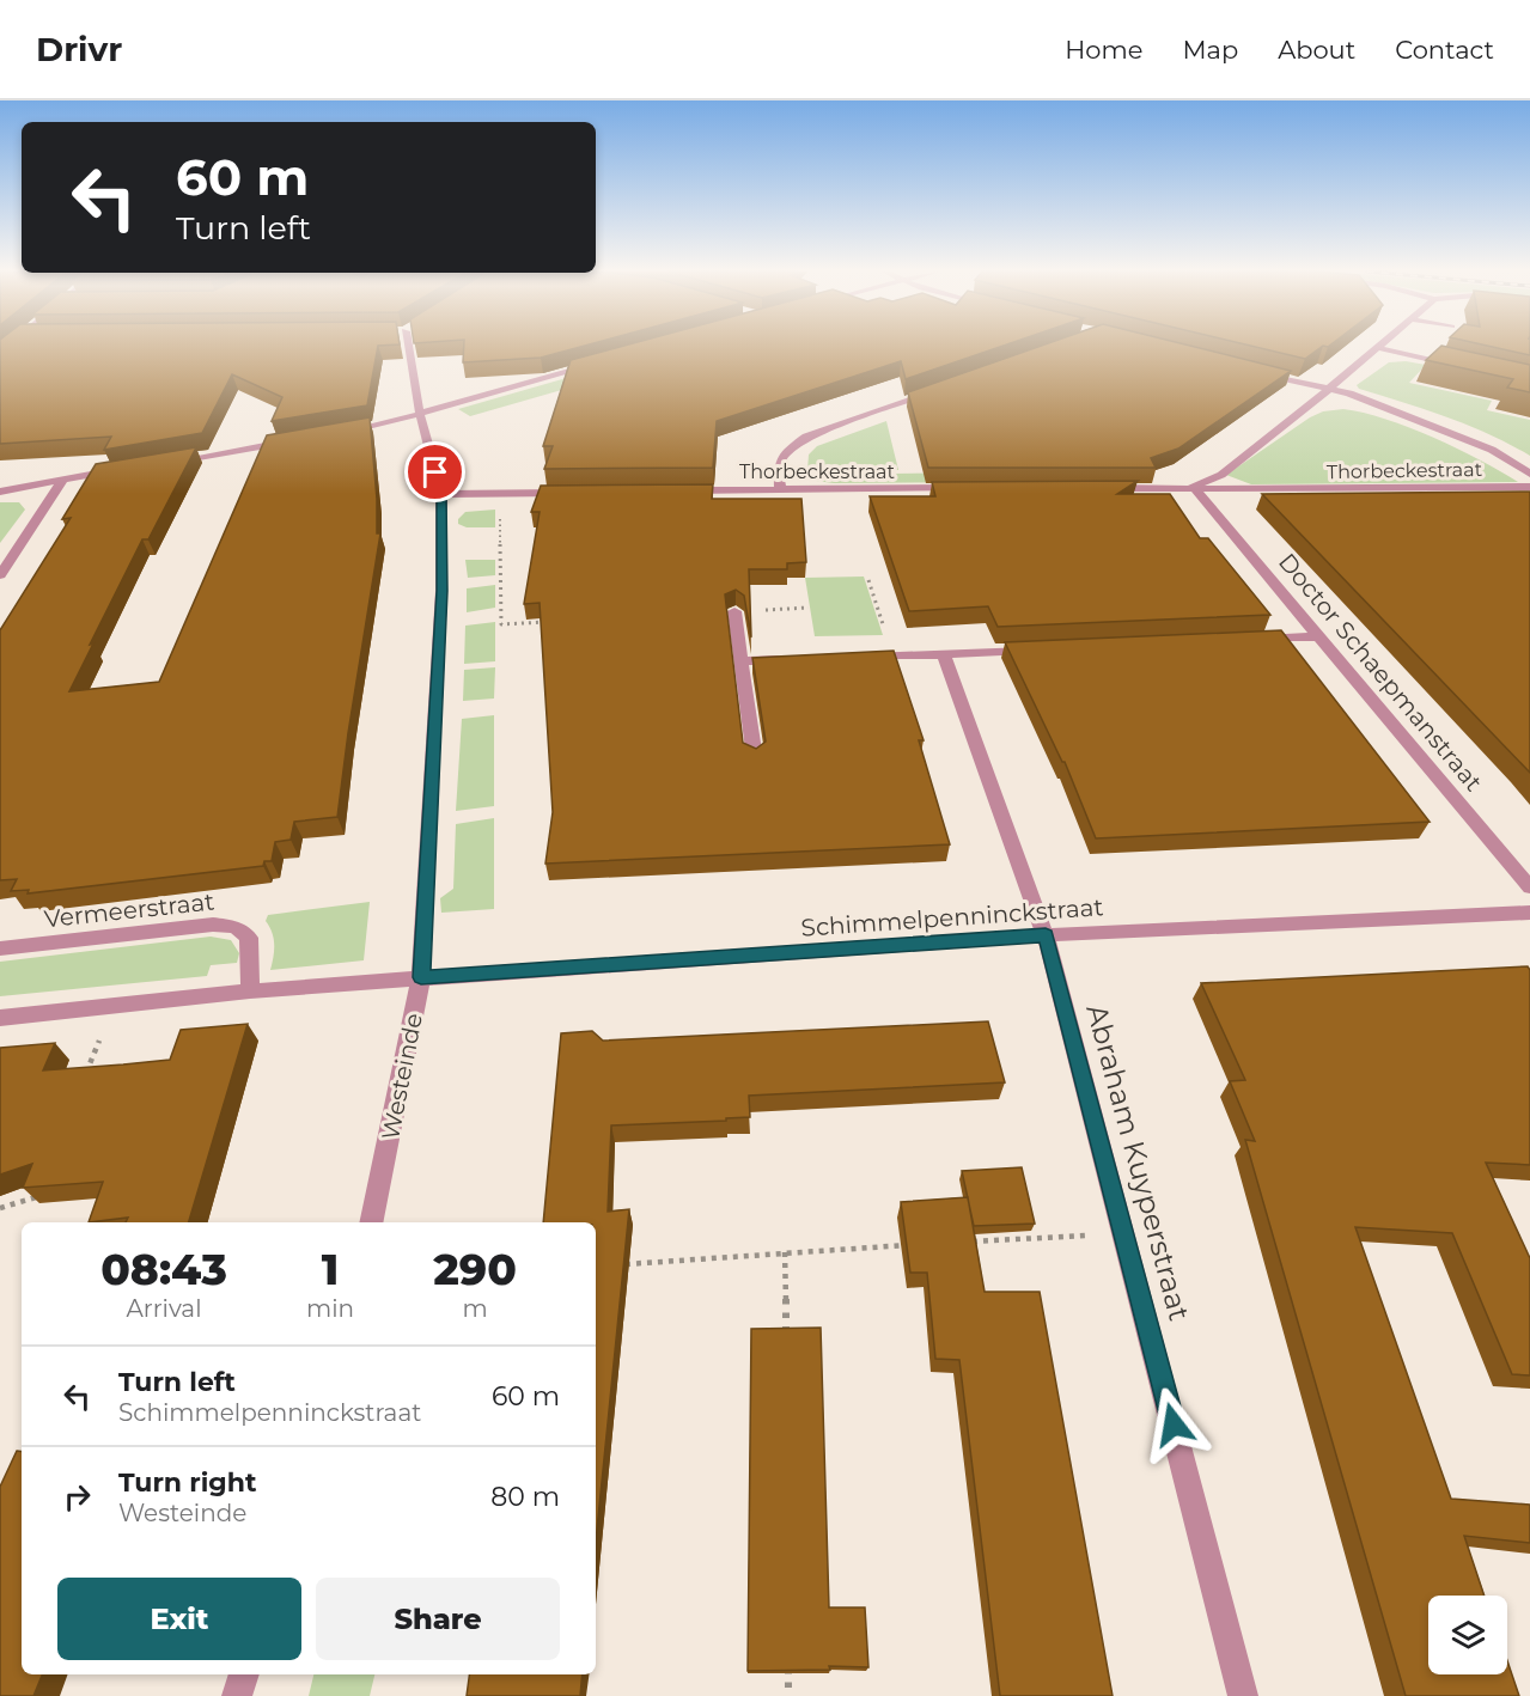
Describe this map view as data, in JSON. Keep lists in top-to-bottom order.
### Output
{
  "streets": {
    "street": [
      "Thorbeckestraat",
      "Doctor Schaepmanstraat",
      "Vermeerstraat",
      "Schimmelpenninckstraat",
      "Westeinde",
      "Abraham Kuyperstraat"
    ]
  },
  "crossings": [
    ["Thorbeckestraat", "Doctor Schaepmanstraat"],
    ["Schimmelpenninckstraat", "Westeinde"],
    ["Schimmelpenninckstraat", "Abraham Kuyperstraat"]
  ],
  "page": {
    "header": "Drivr",
    "nav": [
      "Home",
      "Map",
      "About",
      "Contact"
    ],
    "turn": ["60 m", "Turn left"],
    "eta": [
      "08:43",
      "Arrival",
      "1",
      "min",
      "290",
      "m"
    ],
    "list": [
      {
        "name": "Turn left",
        "note": "Schimmelpenninckstraat",
        "value": "60 m"
      },
      {
        "name": "Turn right",
        "note": "Westeinde",
        "value": "80 m"
      }
    ],
    "buttons": ["Exit", "Share"]
  }
}
